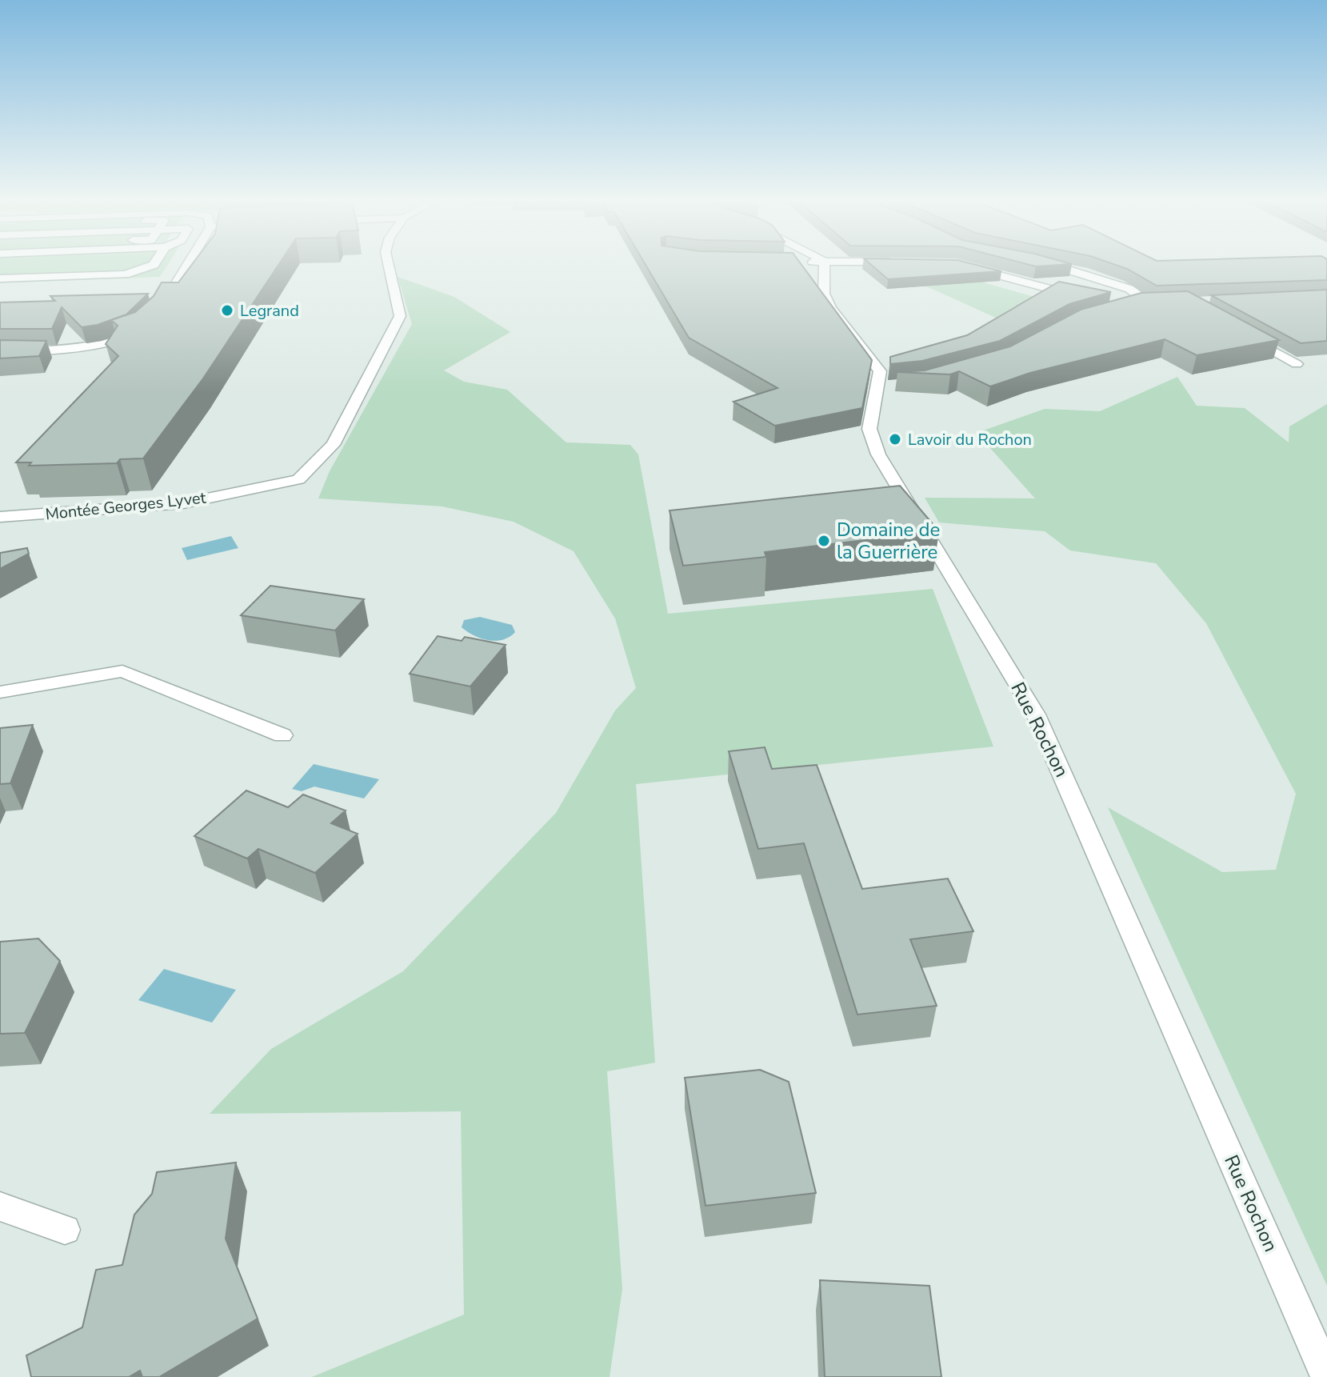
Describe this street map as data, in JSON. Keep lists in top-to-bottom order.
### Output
{
  "streets": {
    "street": ["Montée Georges Lyvet", "Rue Rochon"]
  },
  "places": ["Legrand", "Lavoir du Rochon", "Domaine de la Guerrière"]
}
